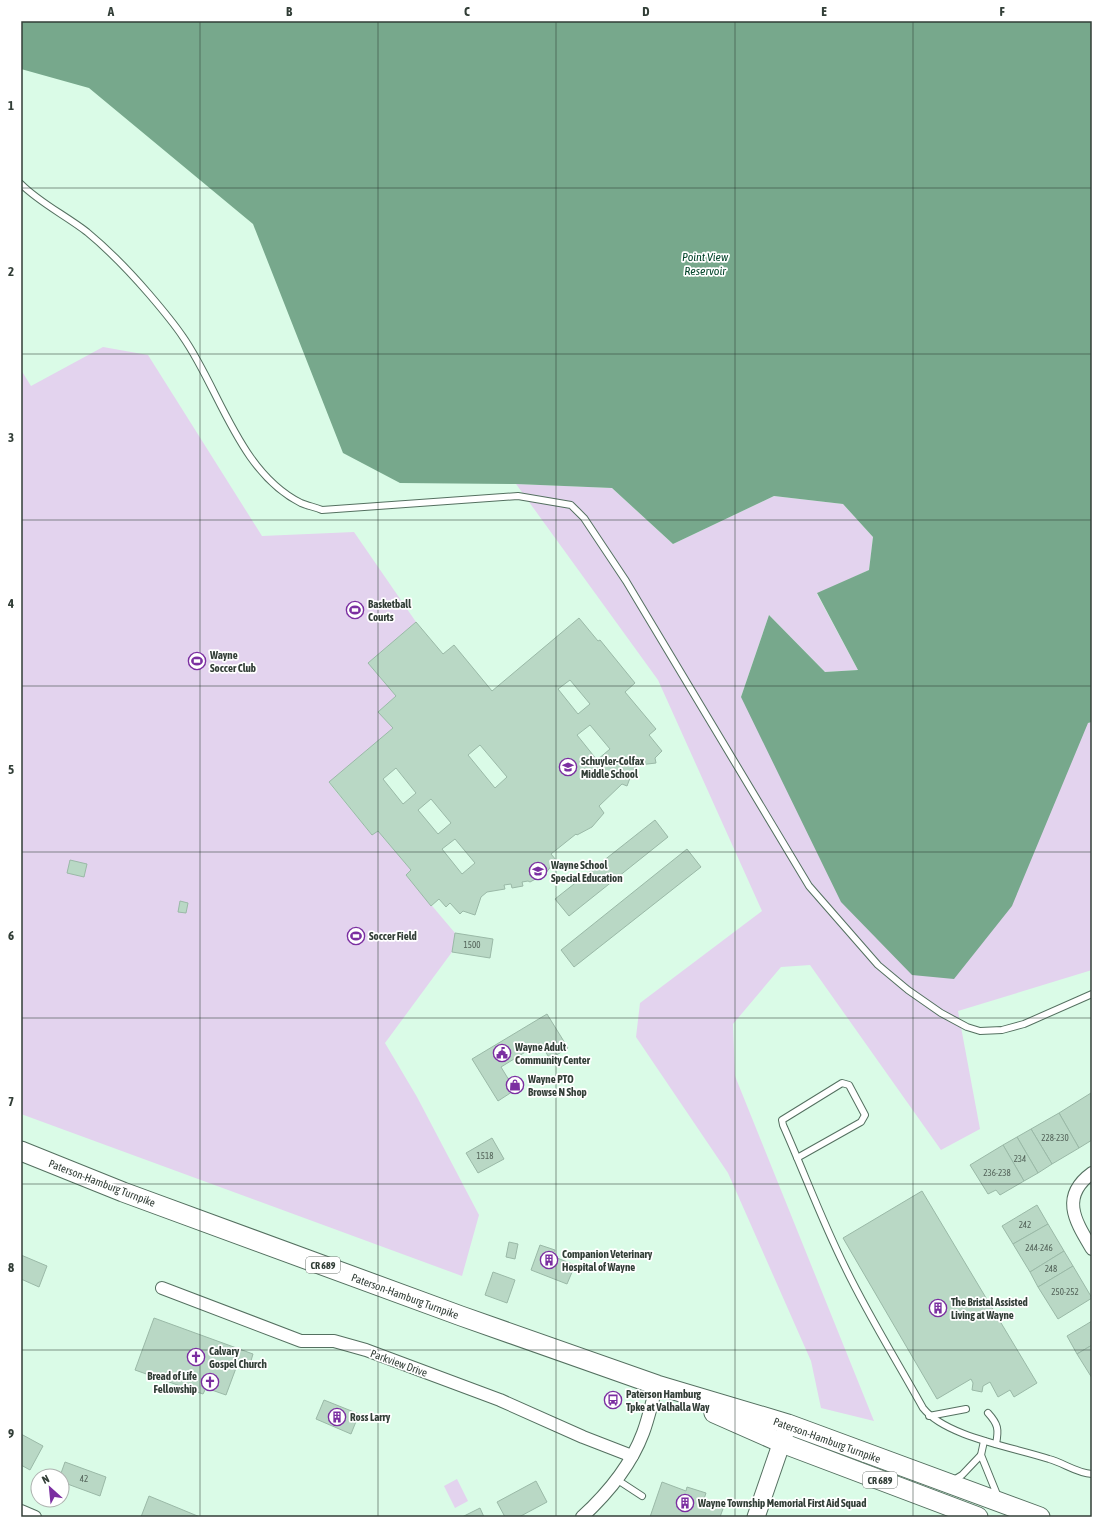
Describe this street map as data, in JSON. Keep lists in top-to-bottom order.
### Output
{
  "streets": {
    "main road": ["Paterson-Hamburg Turnpike", "CR 689"],
    "street": ["Parkview Drive"]
  },
  "water": ["Point View Reservoir"],
  "places": {
    "sports": ["Basketball Courts", "Wayne Soccer Club", "Soccer Field"],
    "school or university": ["Schuyler-Colfax Middle School", "Wayne School Special Education"],
    "public building": ["Wayne Adult Community Center"],
    "shop": ["Wayne PTO Browse N Shop"],
    "building": [
      "Companion Veterinary Hospital of Wayne",
      "The Bristal Assisted Living at Wayne",
      "Ross Larry",
      "Wayne Township Memorial First Aid Squad"
    ],
    "church": ["Calvary Gospel Church", "Bread of Life Fellowship"],
    "bus stop": ["Paterson Hamburg Tpke at Valhalla Way"]
  },
  "house_numbers": [
    "1500",
    "228-230",
    "1518",
    "234",
    "236-238",
    "242",
    "244-246",
    "248",
    "250-252",
    "42"
  ],
  "north": "top left",
  "grid": {
    "columns": [
      "A",
      "B",
      "C",
      "D",
      "E",
      "F"
    ],
    "rows": [
      "1",
      "2",
      "3",
      "4",
      "5",
      "6",
      "7",
      "8",
      "9"
    ]
  }
}
